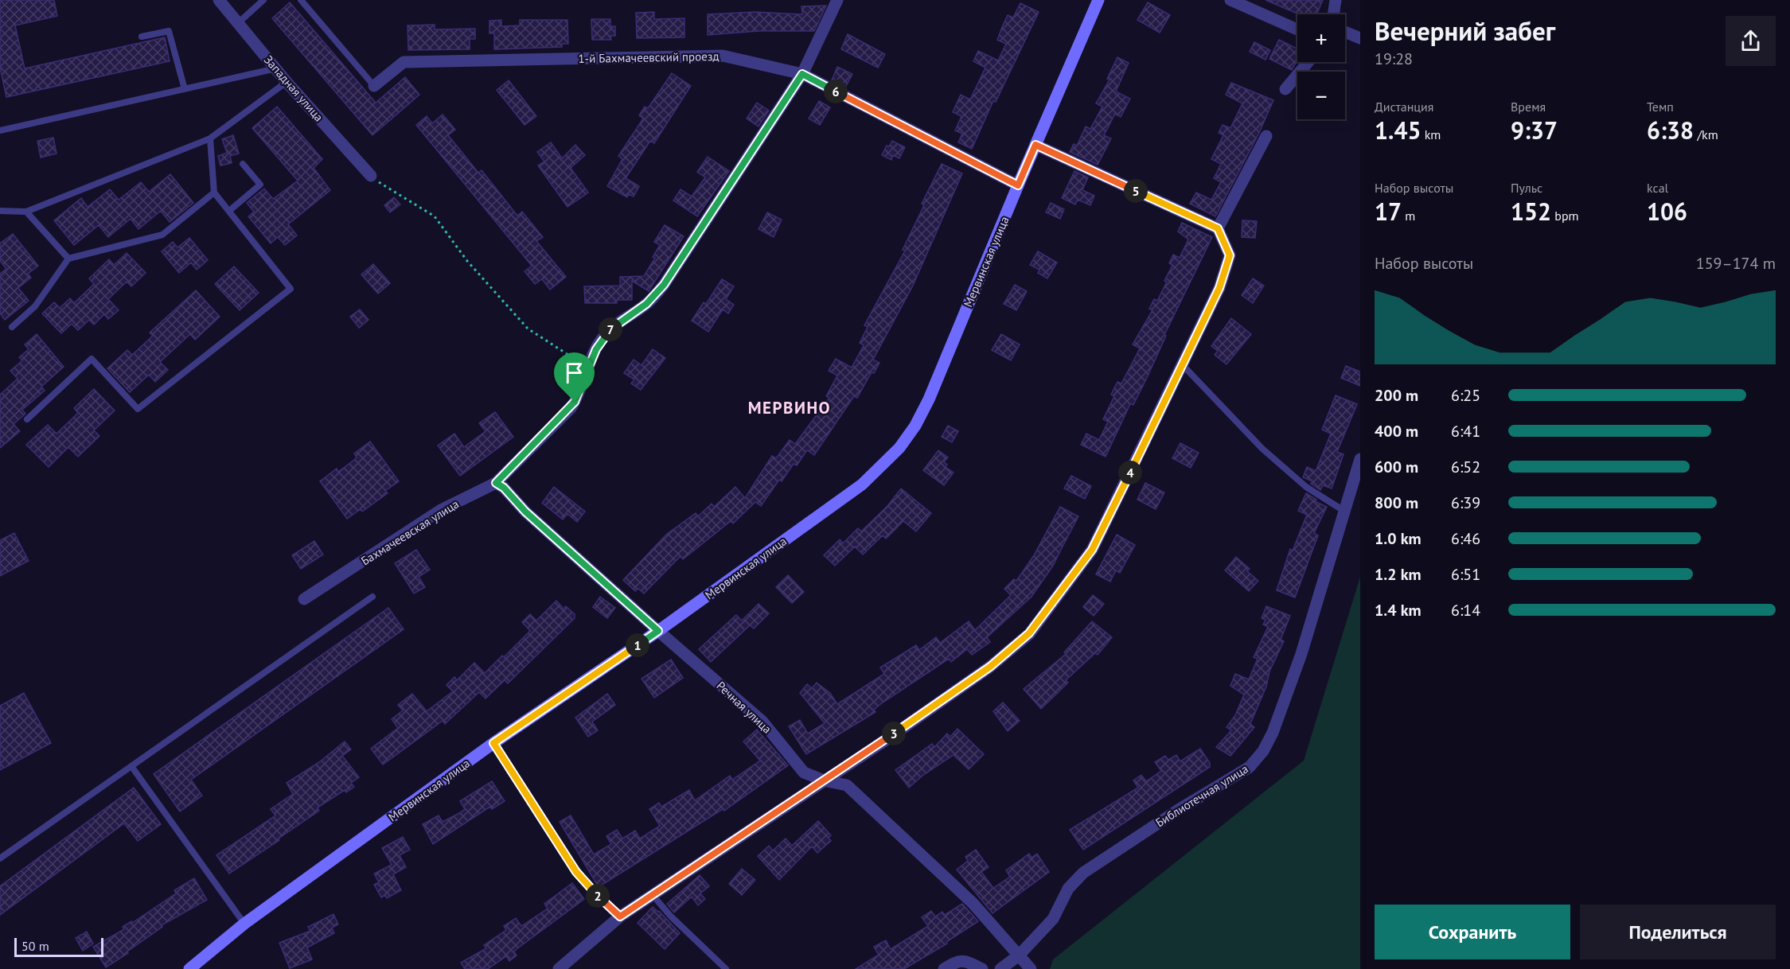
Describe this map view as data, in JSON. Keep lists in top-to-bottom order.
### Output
{
  "streets": {
    "street": [
      "1-й Бахмачеевский проезд",
      "Западная улица",
      "Мервинская улица",
      "Бахмачеевская улица",
      "Речная улица",
      "Библиотечная улица"
    ]
  },
  "crossings": [
    ["1-й Бахмачеевский проезд", "Мервинская улица"],
    ["1-й Бахмачеевский проезд", "Бахмачеевская улица"],
    ["Мервинская улица", "Речная улица"],
    ["Бахмачеевская улица", "Речная улица"],
    ["Речная улица", "Библиотечная улица"]
  ],
  "districts": ["МЕРВИНО"],
  "scale_bar": "50 m",
  "page": {
    "heading": ["Вечерний забег", "19:28"],
    "map_buttons": ["+", "−"],
    "pins": [
      "6",
      "5",
      "7",
      "4",
      "1",
      "3",
      "2"
    ],
    "stats": [
      ["Дистанция", "1.45 km"],
      ["Время", "9:37"],
      ["Темп", "6:38 /km"],
      ["Набор высоты", "17 m"],
      ["Пульс", "152 bpm"],
      ["kcal", "106"]
    ],
    "chart": ["Набор высоты", "159–174 m"],
    "list": [
      {
        "name": "200 m",
        "note": "6:25"
      },
      {
        "name": "400 m",
        "note": "6:41"
      },
      {
        "name": "600 m",
        "note": "6:52"
      },
      {
        "name": "800 m",
        "note": "6:39"
      },
      {
        "name": "1.0 km",
        "note": "6:46"
      },
      {
        "name": "1.2 km",
        "note": "6:51"
      },
      {
        "name": "1.4 km",
        "note": "6:14"
      }
    ],
    "buttons": ["Сохранить", "Поделиться"],
    "scale": "50 m"
  }
}
